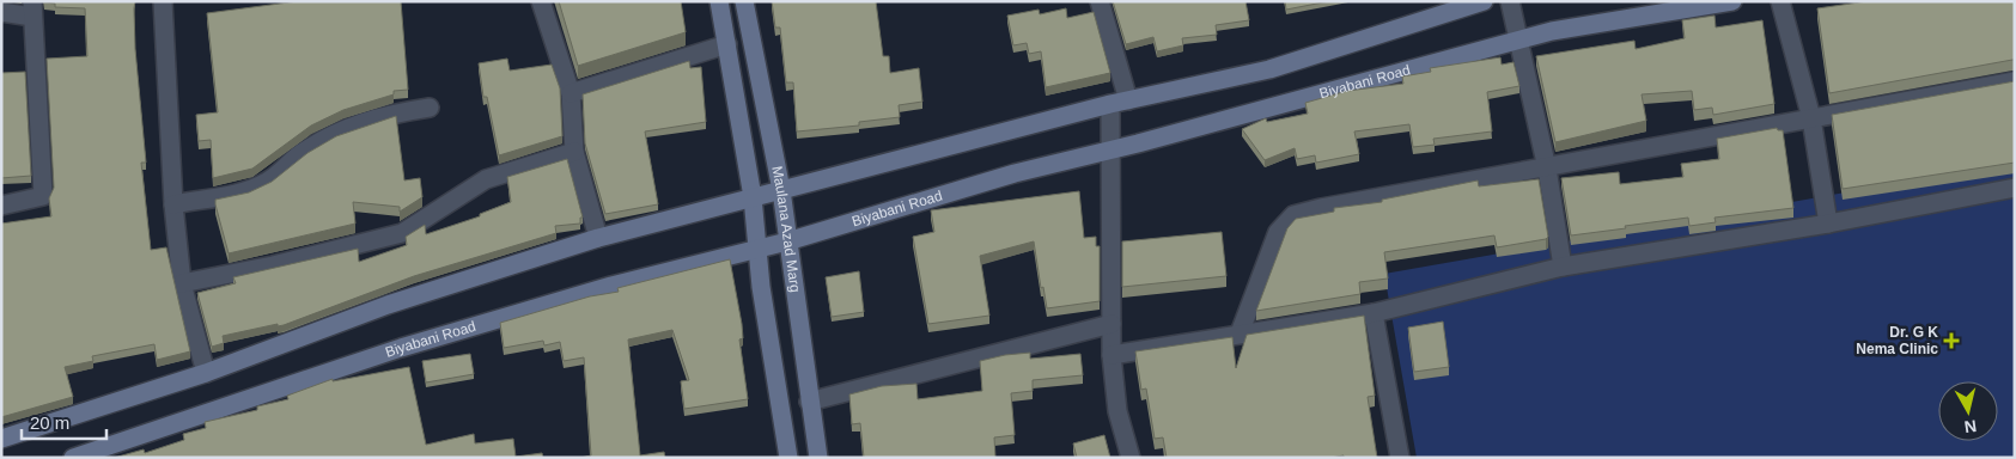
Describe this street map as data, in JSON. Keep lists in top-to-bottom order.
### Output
{
  "streets": {
    "main road": ["Biyabani Road", "Maulana Azad Marg"]
  },
  "crossings": [
    ["Biyabani Road", "Maulana Azad Marg"]
  ],
  "places": {
    "health": ["Dr. G K Nema Clinic"]
  },
  "scale_bar": "20 m",
  "north": "bottom"
}
